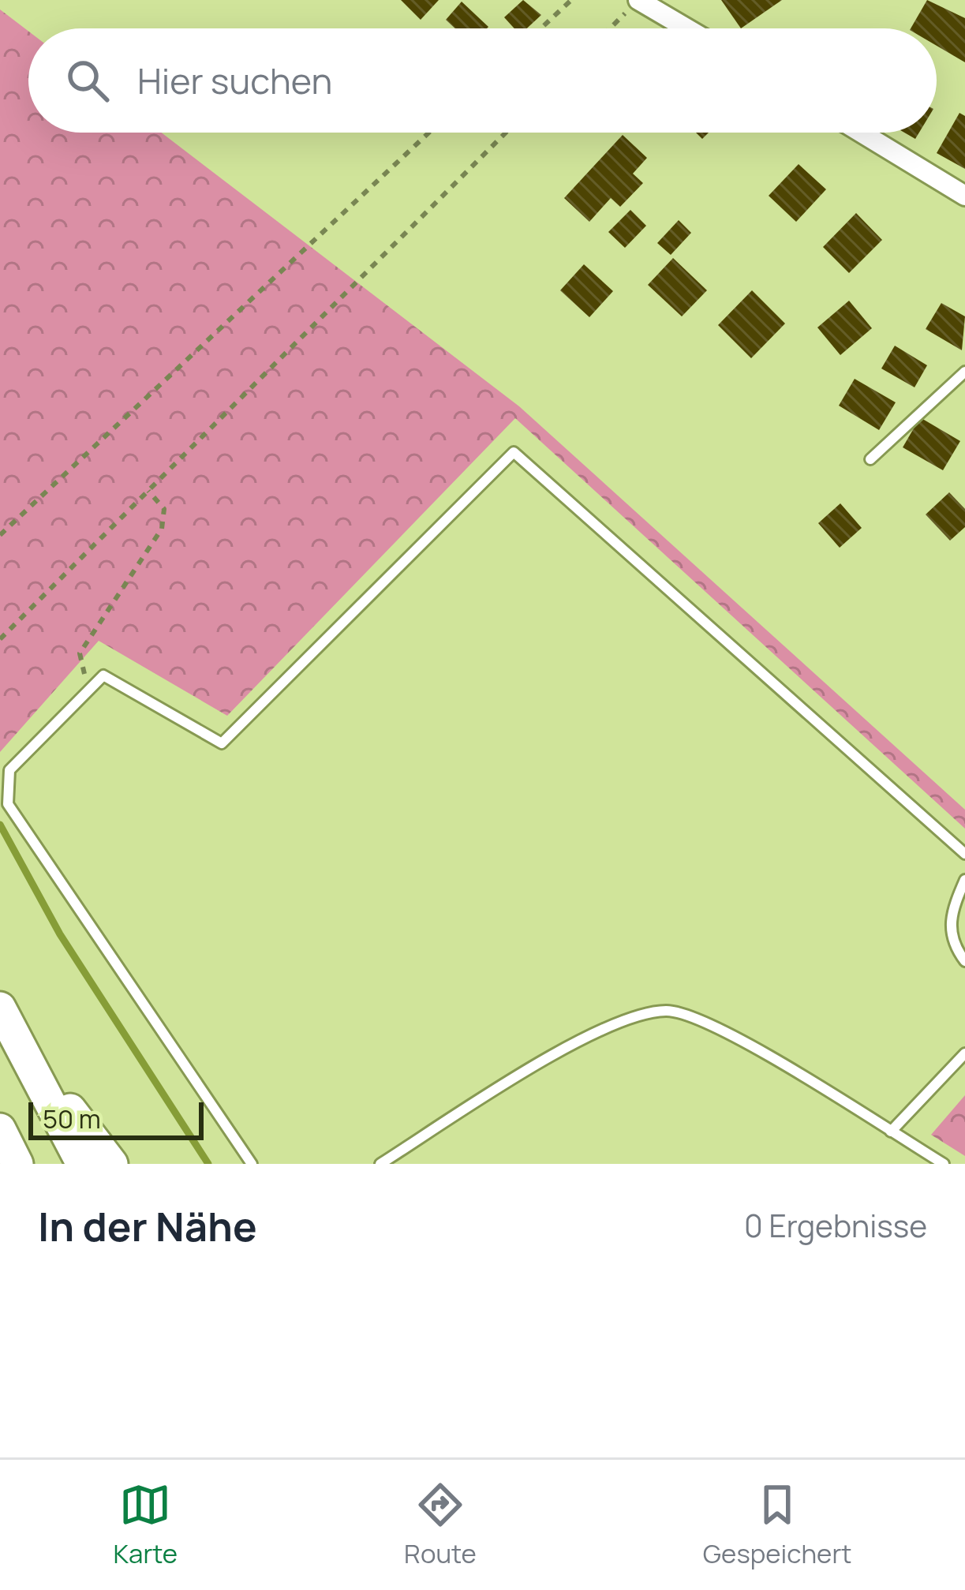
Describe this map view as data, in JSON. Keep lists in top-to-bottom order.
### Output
{
  "scale_bar": "50 m",
  "page": {
    "search": "Hier suchen",
    "scale": "50 m",
    "heading": ["In der Nähe", "0 Ergebnisse"],
    "nav": ["Karte", "Route", "Gespeichert"]
  }
}
